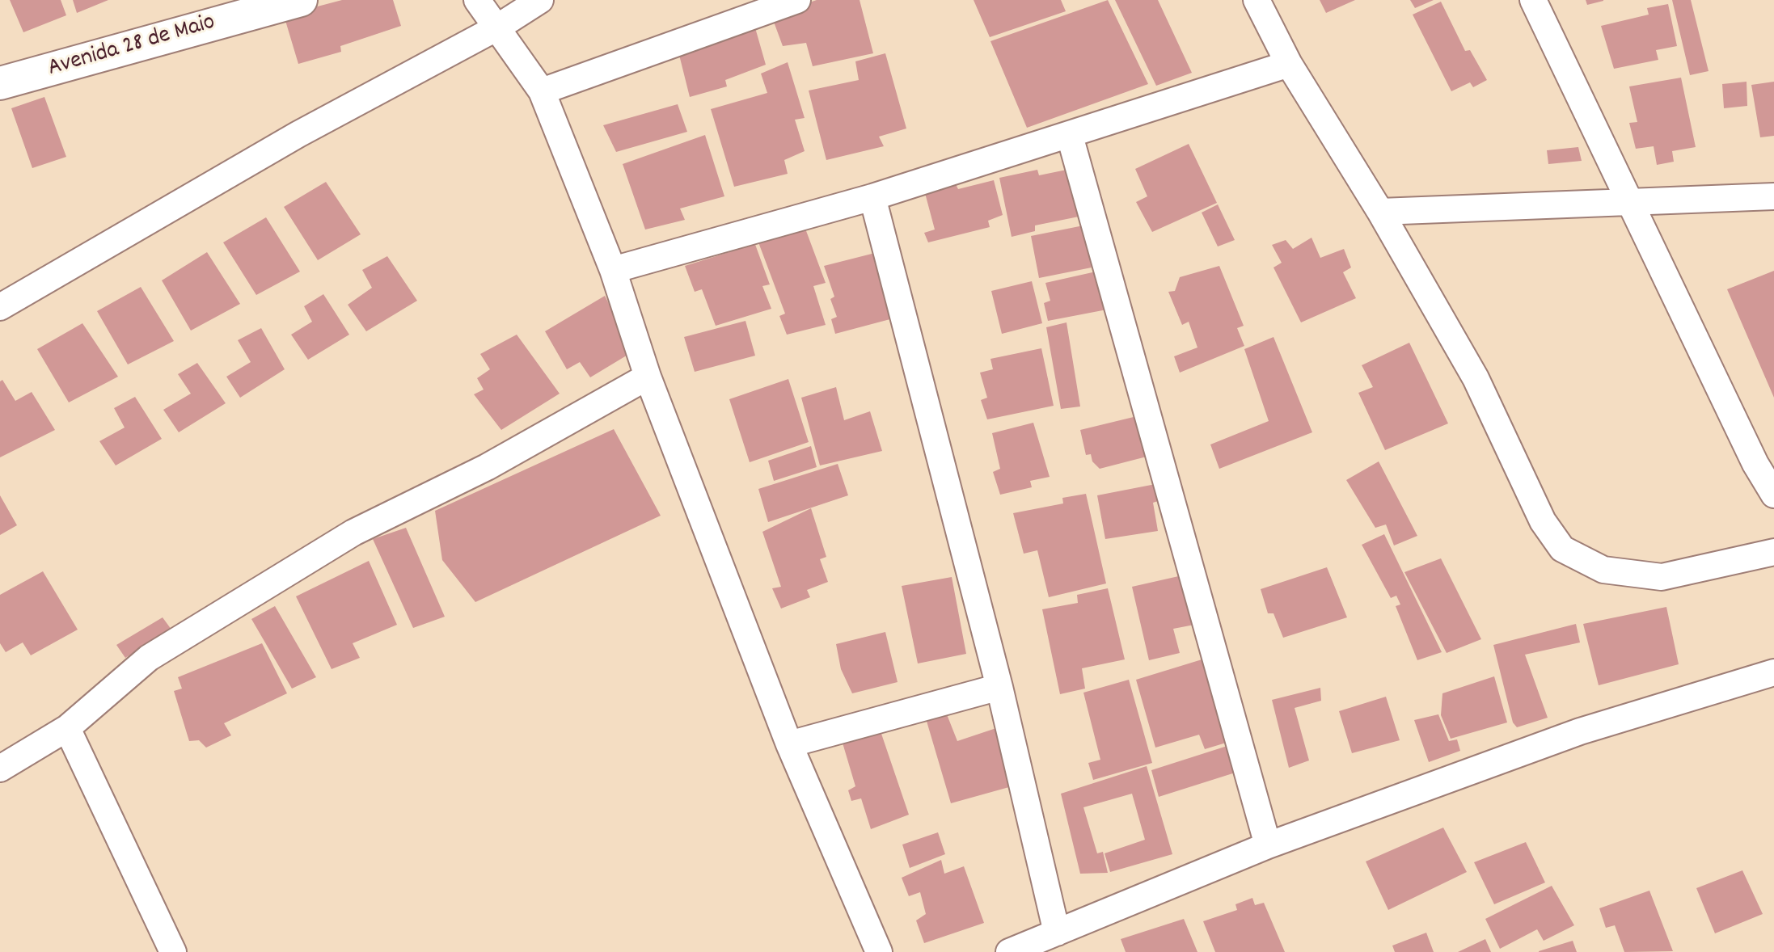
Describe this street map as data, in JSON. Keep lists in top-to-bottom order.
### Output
{
  "streets": {
    "street": ["Avenida 28 de Maio"]
  }
}
